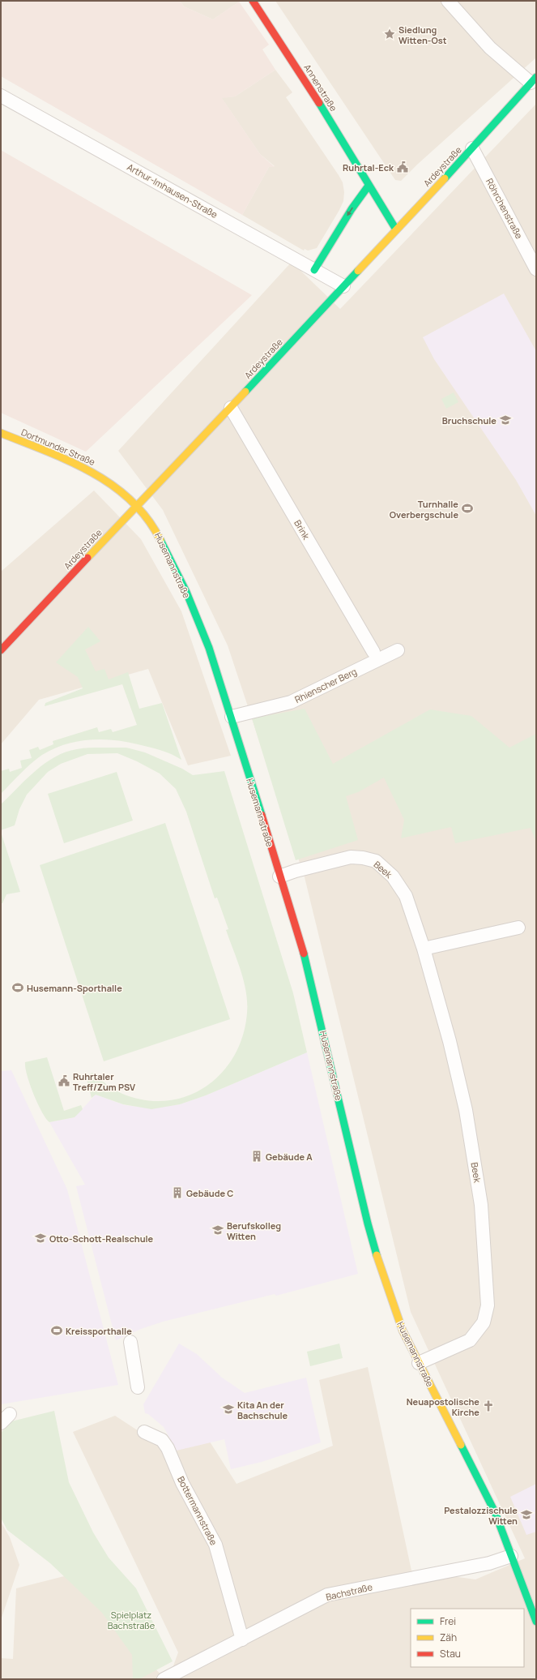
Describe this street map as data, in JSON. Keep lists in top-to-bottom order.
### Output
{
  "streets": {
    "main road": [
      "Annenstraße",
      "Ardeystraße",
      "Dortmunder Straße",
      "Husemannstraße"
    ],
    "street": [
      "Arthur-Imhausen-Straße",
      "Röhrchenstraße",
      "Brink",
      "Rhienscher Berg",
      "Beek",
      "Bottermannstraße",
      "Bachstraße"
    ]
  },
  "crossings": [
    ["Annenstraße", "Ardeystraße"],
    ["Ardeystraße", "Arthur-Imhausen-Straße"],
    ["Ardeystraße", "Röhrchenstraße"],
    ["Ardeystraße", "Dortmunder Straße"],
    ["Ardeystraße", "Brink"],
    ["Ardeystraße", "Husemannstraße"],
    ["Dortmunder Straße", "Husemannstraße"],
    ["Husemannstraße", "Rhienscher Berg"],
    ["Husemannstraße", "Beek"],
    ["Husemannstraße", "Bachstraße"],
    ["Bottermannstraße", "Bachstraße"]
  ],
  "parks": ["Spielplatz Bachstraße"],
  "places": {
    "place": ["Siedlung Witten-Ost"],
    "public building": ["Ruhrtal-Eck", "Ruhrtaler Treff/Zum PSV"],
    "school or university": [
      "Bruchschule",
      "Berufskolleg Witten",
      "Otto-Schott-Realschule",
      "Kita An der Bachschule",
      "Pestalozzischule Witten"
    ],
    "sports": ["Turnhalle Overbergschule", "Husemann-Sporthalle", "Kreissporthalle"],
    "building": ["Gebäude A", "Gebäude C"],
    "church": ["Neuapostolische Kirche"]
  },
  "legend": ["Frei", "Zäh", "Stau"]
}
